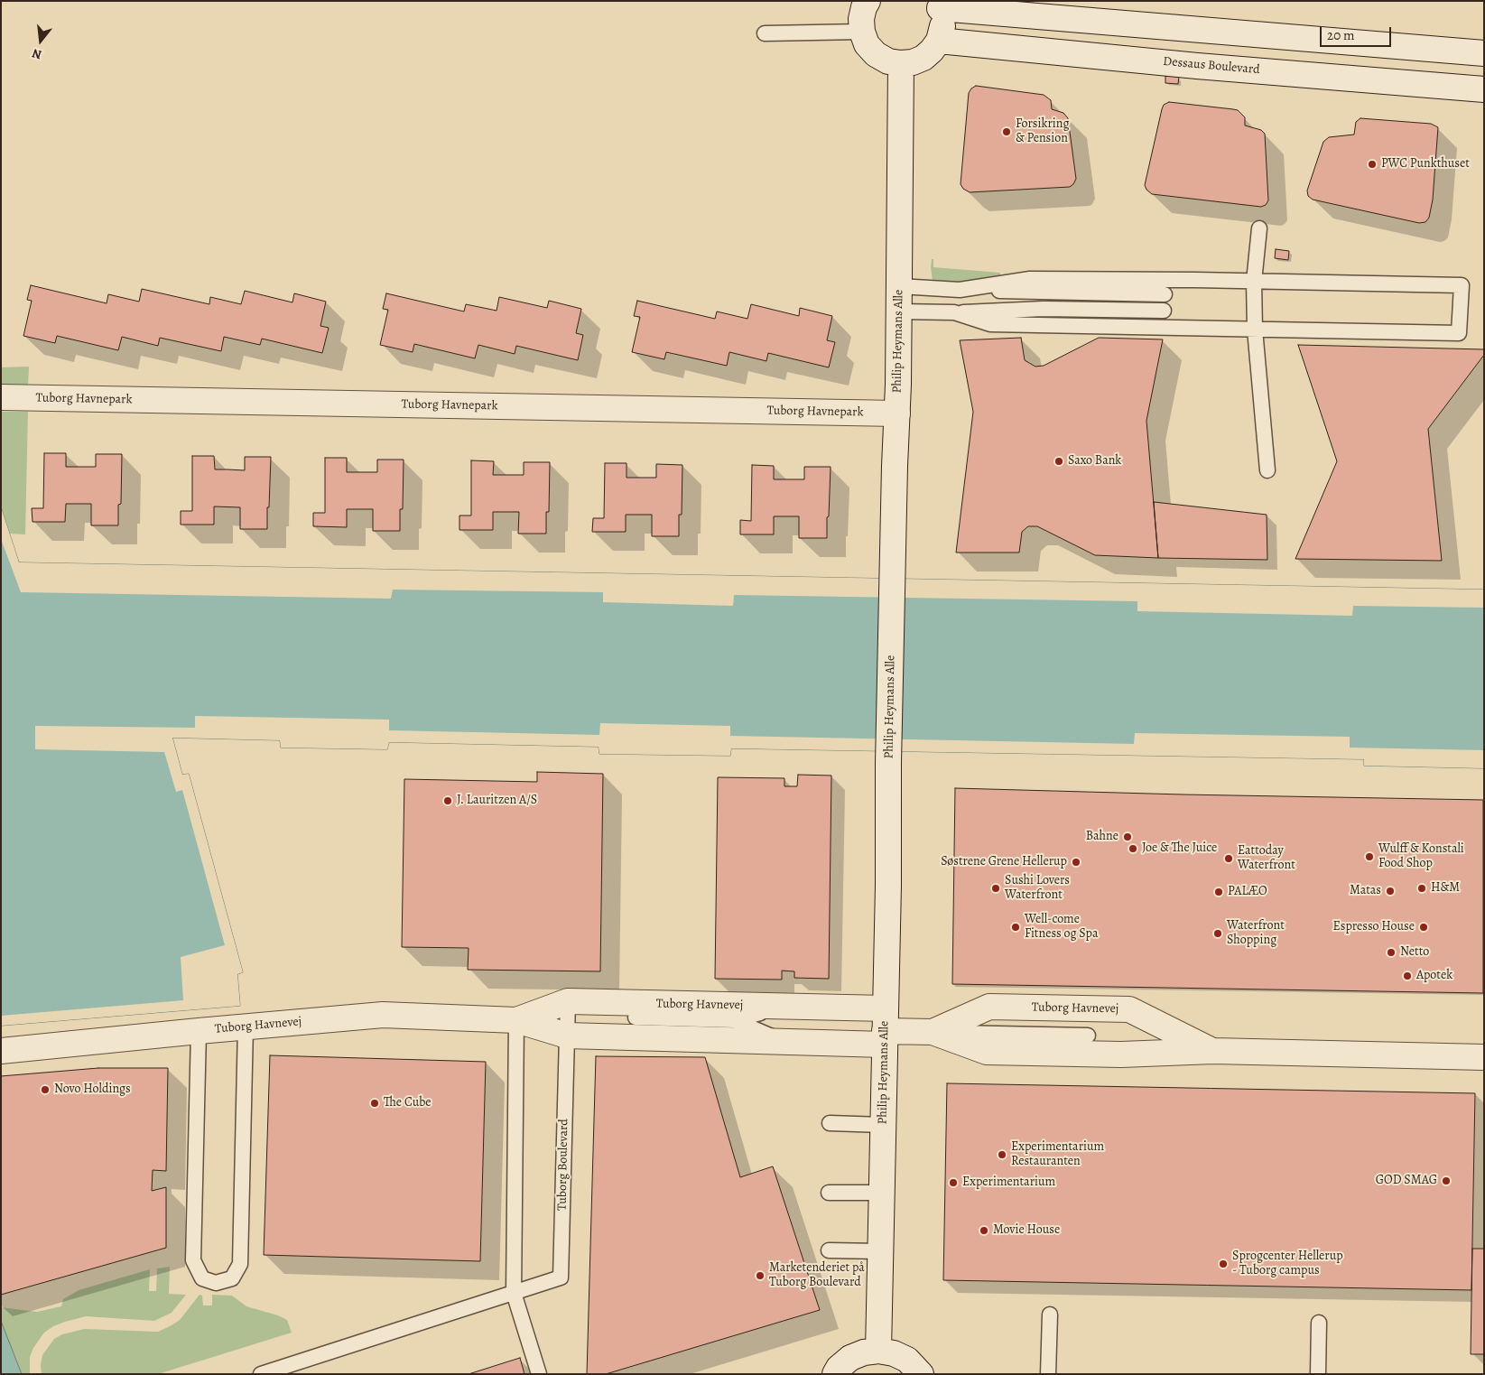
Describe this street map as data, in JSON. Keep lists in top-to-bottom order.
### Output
{
  "streets": {
    "street": [
      "Dessaus Boulevard",
      "Philip Heymans Alle",
      "Tuborg Havnepark",
      "Tuborg Havnevej"
    ],
    "lane": ["Tuborg Boulevard"]
  },
  "crossings": [
    ["Philip Heymans Alle", "Tuborg Havnepark"],
    ["Philip Heymans Alle", "Tuborg Havnevej"],
    ["Tuborg Havnevej", "Tuborg Boulevard"]
  ],
  "places": [
    "Forsikring & Pension",
    "PWC Punkthuset",
    "Saxo Bank",
    "J. Lauritzen A/S",
    "Bahne",
    "Joe & The Juice",
    "Wulff & Konstali Food Shop",
    "Eattoday Waterfront",
    "Søstrene Grene Hellerup",
    "Sushi Lovers Waterfront",
    "H&M",
    "Matas",
    "PALÆO",
    "Well-come Fitness og Spa",
    "Espresso House",
    "Waterfront Shopping",
    "Netto",
    "Apotek",
    "Novo Holdings",
    "The Cube",
    "Experimentarium Restauranten",
    "GOD SMAG",
    "Experimentarium",
    "Movie House",
    "Sprogcenter Hellerup - Tuborg campus",
    "Marketenderiet på Tuborg Boulevard"
  ],
  "scale_bar": "20 m",
  "north": "bottom"
}
